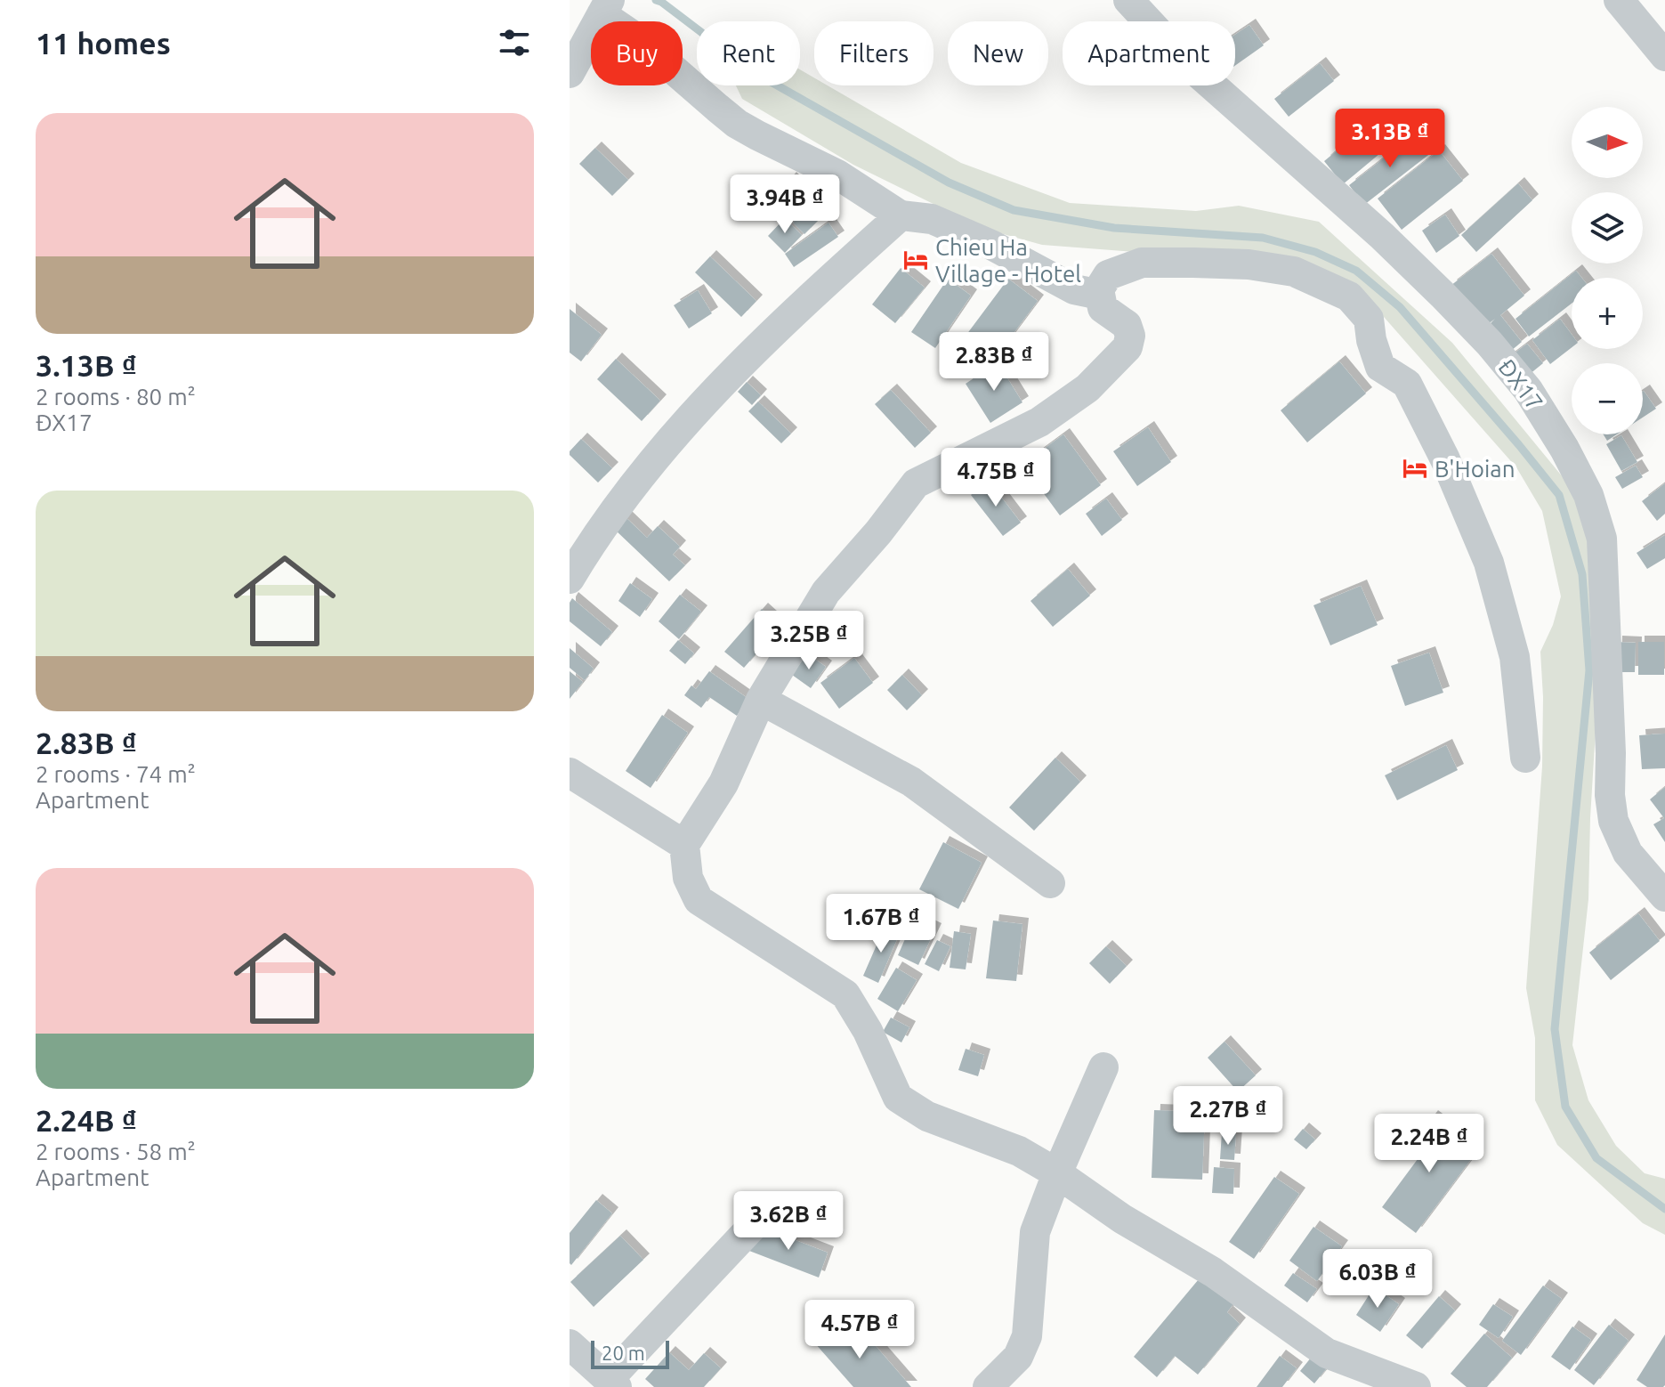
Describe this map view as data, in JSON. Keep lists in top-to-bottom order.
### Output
{
  "streets": {
    "street": ["ĐX17"]
  },
  "places": {
    "hotel": ["Chieu Ha Village - Hotel", "B'Hoian"]
  },
  "scale_bar": "20 m",
  "north": "right",
  "page": {
    "heading": "11 homes",
    "chip": [
      "Buy",
      "Rent",
      "Filters",
      "New",
      "Apartment"
    ],
    "list": [
      {
        "name": "3.13B ₫",
        "note": "2 rooms · 80 m² · ĐX17"
      },
      {
        "name": "2.83B ₫",
        "note": "2 rooms · 74 m² · Apartment"
      },
      {
        "name": "2.24B ₫",
        "note": "2 rooms · 58 m² · Apartment"
      }
    ],
    "map_buttons": ["+", "−"],
    "price": [
      "3.13B ₫",
      "3.94B ₫",
      "2.83B ₫",
      "4.75B ₫",
      "3.25B ₫",
      "1.67B ₫",
      "2.27B ₫",
      "2.24B ₫",
      "3.62B ₫",
      "6.03B ₫",
      "4.57B ₫"
    ],
    "scale": "20 m"
  }
}
